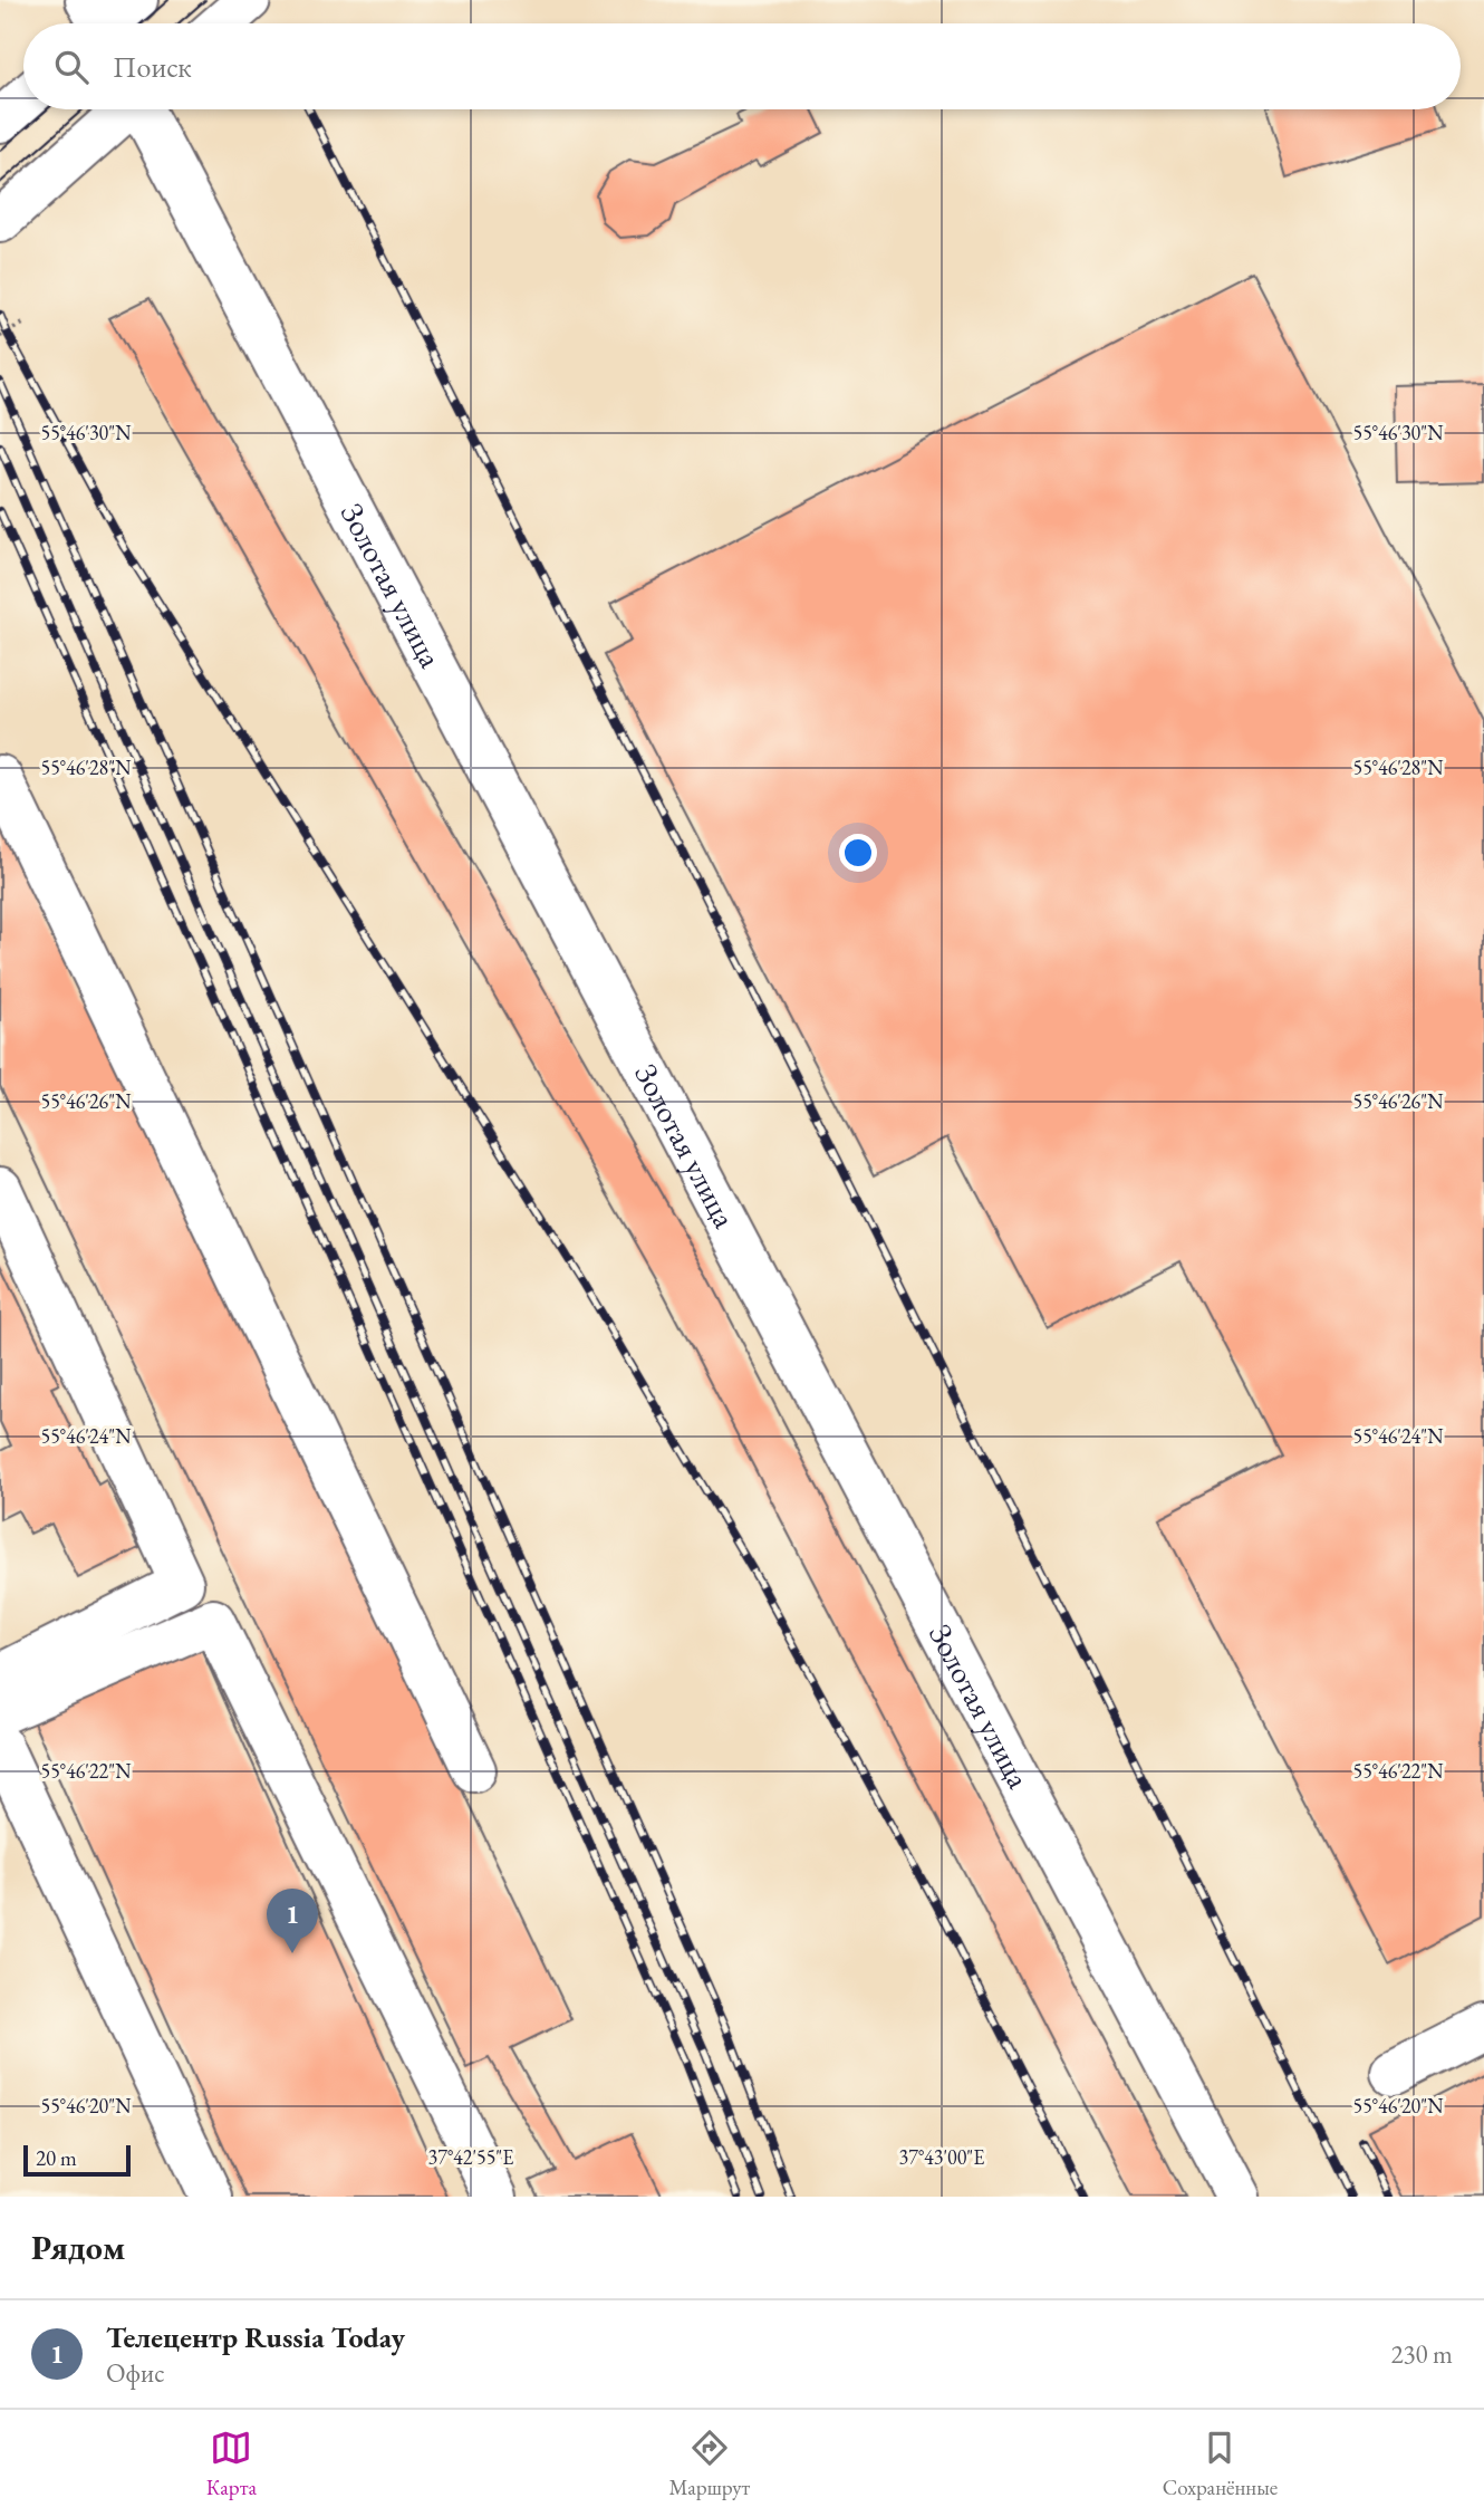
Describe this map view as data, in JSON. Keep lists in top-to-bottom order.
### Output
{
  "streets": {
    "street": ["Золотая улица"]
  },
  "scale_bar": "20 m",
  "page": {
    "search": "Поиск",
    "pins": "1",
    "scale": "20 m",
    "heading": "Рядом",
    "list": [
      {
        "mark": "1",
        "name": "Телецентр Russia Today",
        "note": "Офис",
        "value": "230 m"
      }
    ],
    "nav": ["Карта", "Маршрут", "Сохранённые"]
  },
  "coordinates": [
    "55°46'30\"N",
    "55°46'28\"N",
    "55°46'26\"N",
    "55°46'24\"N",
    "55°46'22\"N",
    "55°46'20\"N",
    "37°42'55\"E",
    "37°43'00\"E"
  ]
}
